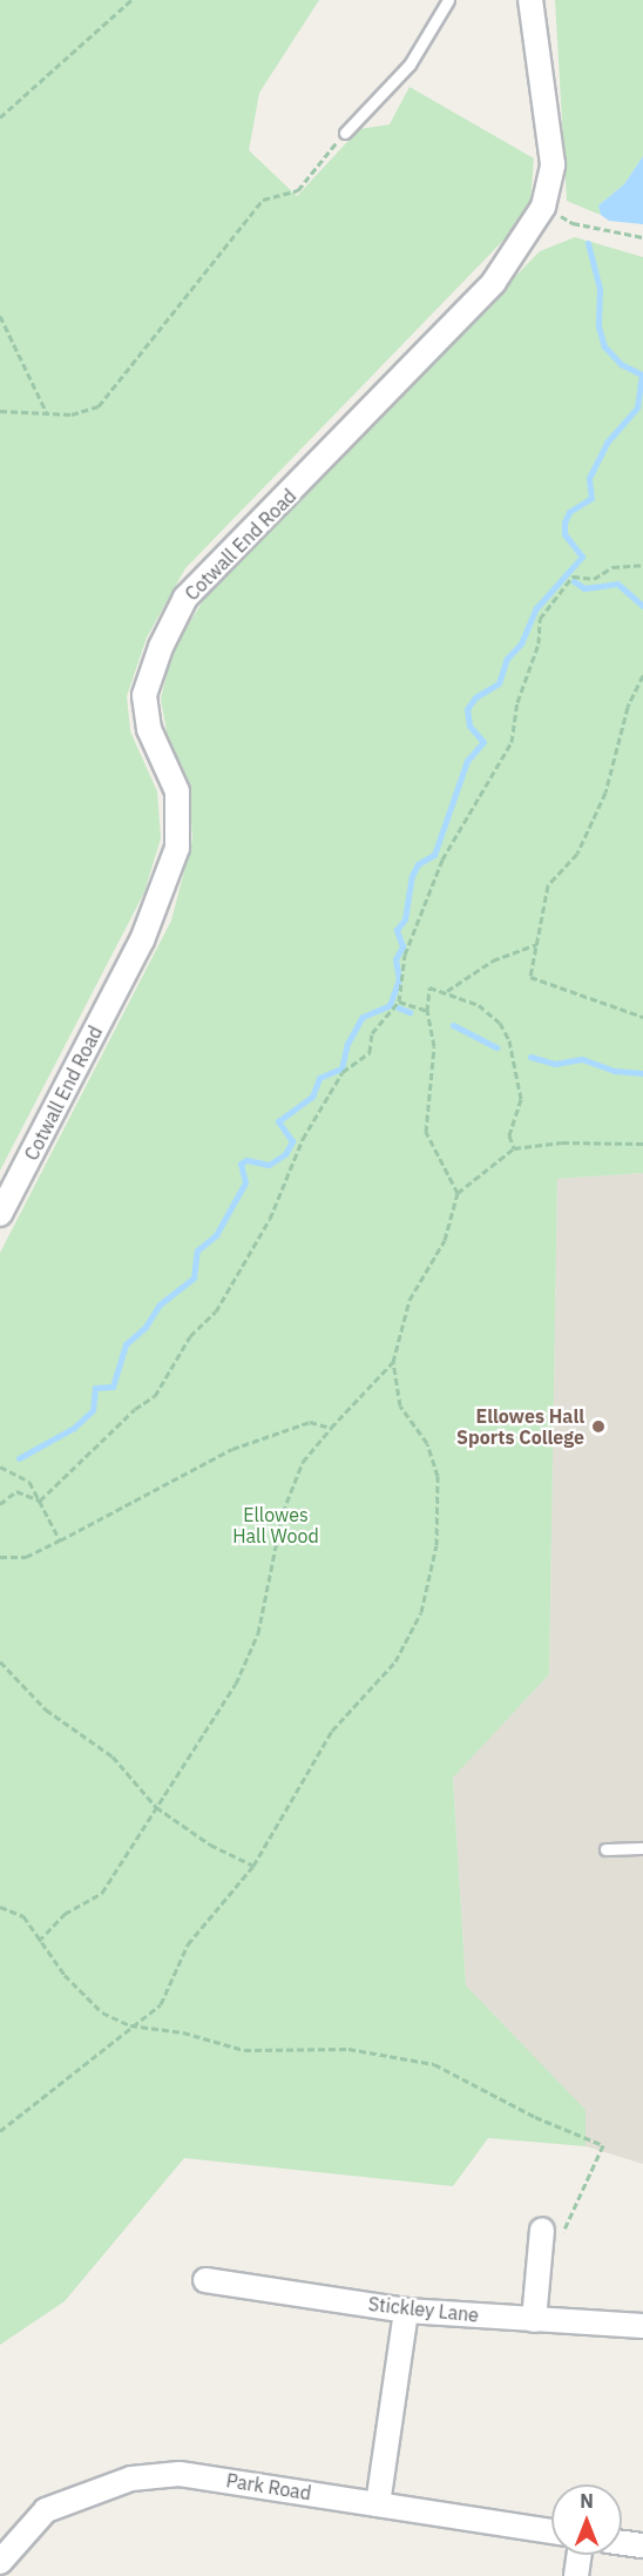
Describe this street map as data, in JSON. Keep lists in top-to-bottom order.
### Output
{
  "streets": {
    "street": ["Cotwall End Road", "Stickley Lane", "Park Road"]
  },
  "parks": ["Ellowes Hall Wood"],
  "places": ["Ellowes Hall Sports College"],
  "north": "top"
}
